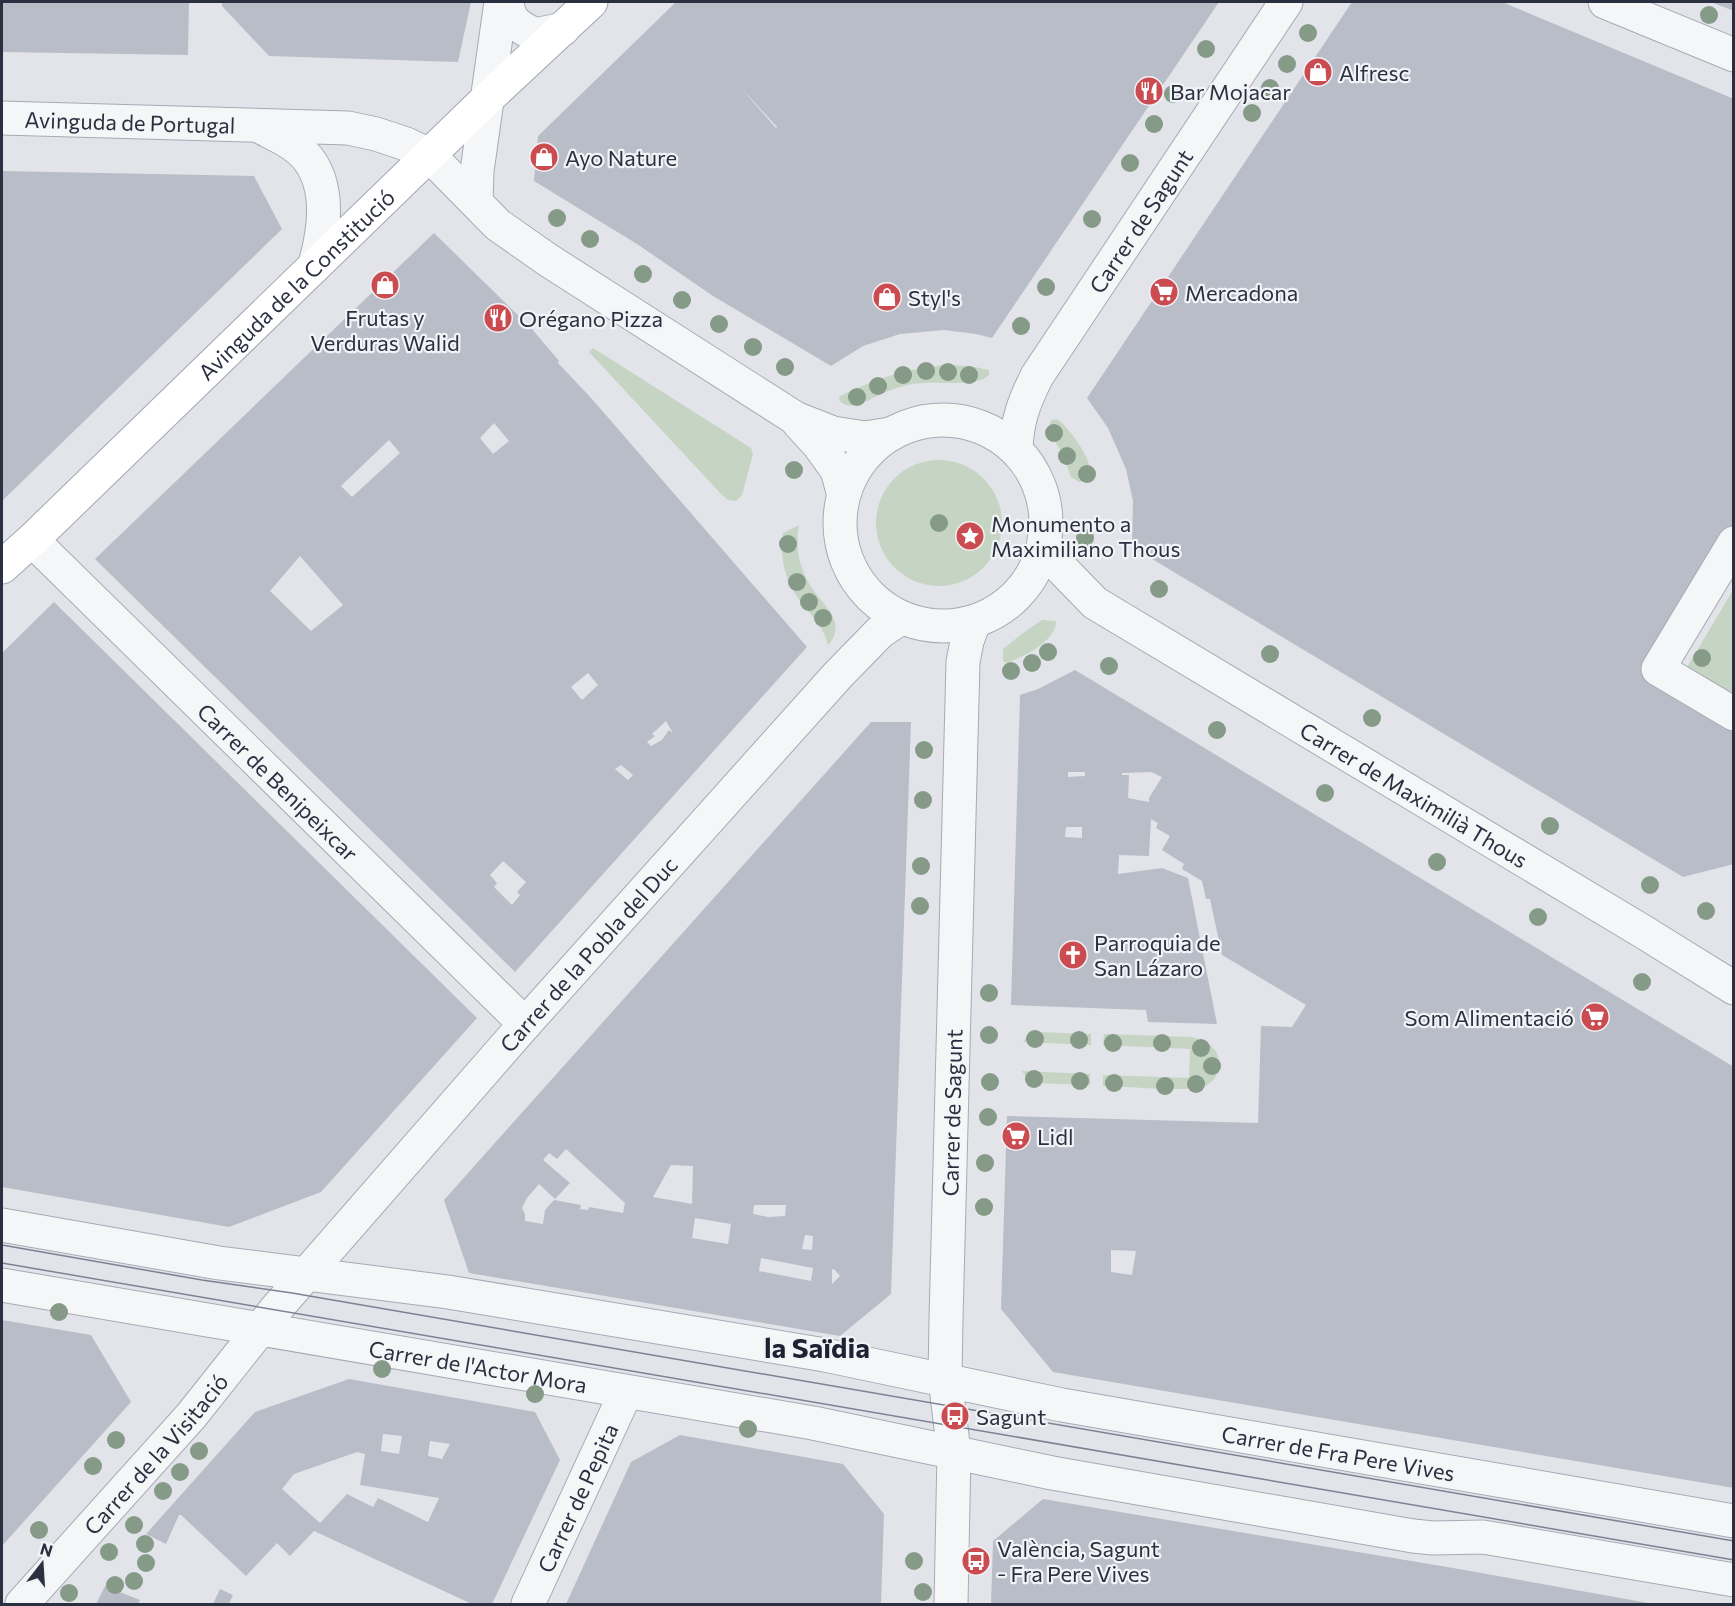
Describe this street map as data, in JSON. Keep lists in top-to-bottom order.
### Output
{
  "streets": {
    "main road": ["Avinguda de la Constitució"],
    "street": [
      "Avinguda de Portugal",
      "Carrer de Sagunt",
      "Carrer de Benipeixcar",
      "Carrer de Maximilià Thous",
      "Carrer de la Pobla del Duc",
      "Carrer de l'Actor Mora",
      "Carrer de Fra Pere Vives",
      "Carrer de la Visitació",
      "Carrer de Pepita"
    ]
  },
  "crossings": [
    ["Avinguda de Portugal", "Avinguda de la Constitució"],
    ["Carrer de Sagunt", "Carrer de Maximilià Thous"],
    ["Carrer de Sagunt", "Carrer de la Pobla del Duc"],
    ["Carrer de Sagunt", "Carrer de l'Actor Mora"],
    ["Carrer de Sagunt", "Carrer de Fra Pere Vives"],
    ["Avinguda de la Constitució", "Carrer de Benipeixcar"],
    ["Carrer de Benipeixcar", "Carrer de la Pobla del Duc"],
    ["Carrer de Maximilià Thous", "Carrer de la Pobla del Duc"],
    ["Carrer de la Pobla del Duc", "Carrer de la Visitació"],
    ["Carrer de l'Actor Mora", "Carrer de la Visitació"],
    ["Carrer de l'Actor Mora", "Carrer de Pepita"]
  ],
  "districts": ["la Saïdia"],
  "places": {
    "shop": [
      "Alfresc",
      "Ayo Nature",
      "Frutas y Verduras Walid",
      "Styl's"
    ],
    "restaurant": ["Bar Mojacar", "Orégano Pizza"],
    "supermarket": ["Mercadona", "Som Alimentació", "Lidl"],
    "place": ["Monumento a Maximiliano Thous"],
    "church": ["Parroquia de San Lázaro"],
    "bus stop": ["Sagunt", "València, Sagunt - Fra Pere Vives"]
  },
  "north": "top"
}
